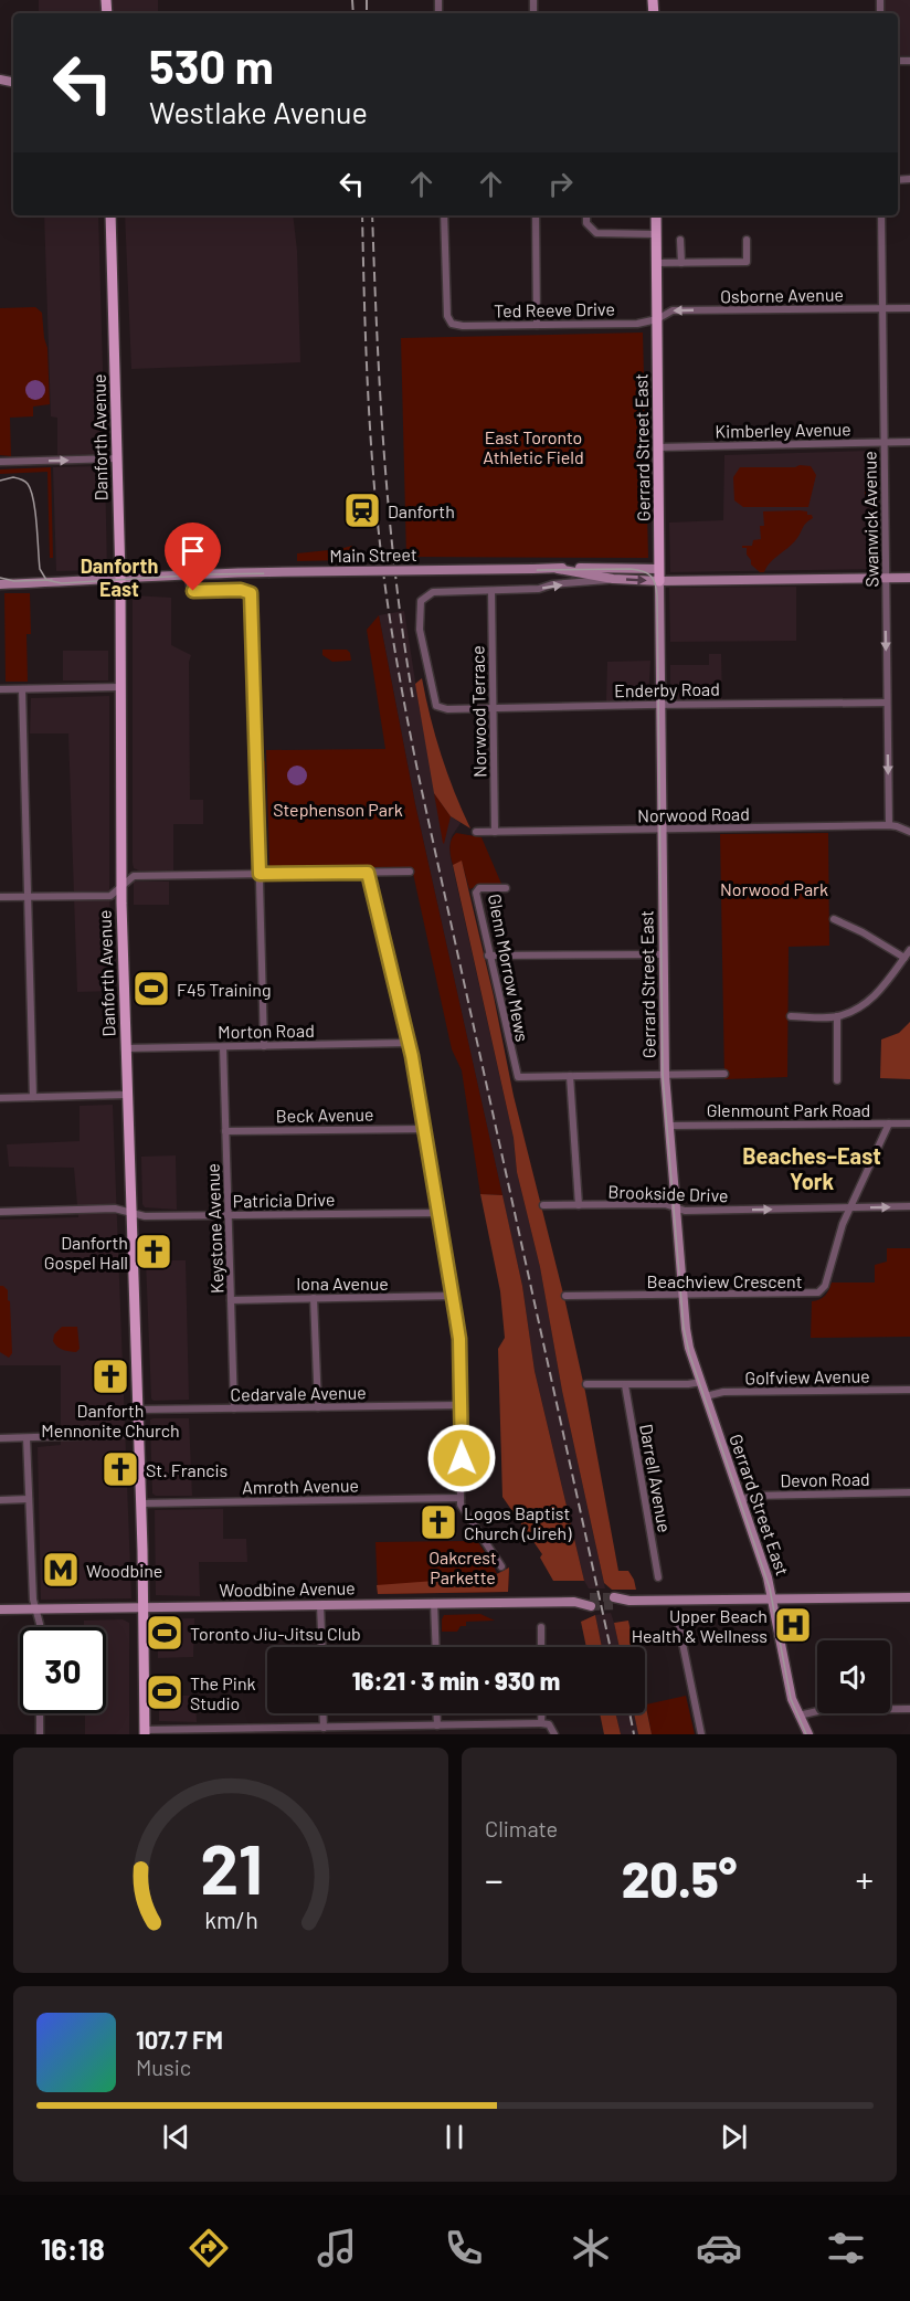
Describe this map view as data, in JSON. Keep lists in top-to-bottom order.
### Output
{
  "streets": {
    "main road": [
      "Danforth Avenue",
      "Gerrard Street East",
      "Main Street",
      "Woodbine Avenue"
    ],
    "street": [
      "Osborne Avenue",
      "Ted Reeve Drive",
      "Kimberley Avenue",
      "Swanwick Avenue",
      "Enderby Road",
      "Norwood Terrace",
      "Norwood Road",
      "Glenn Morrow Mews",
      "Morton Road",
      "Glenmount Park Road",
      "Beck Avenue",
      "Brookside Drive",
      "Patricia Drive",
      "Keystone Avenue",
      "Beachview Crescent",
      "Iona Avenue",
      "Golfview Avenue",
      "Cedarvale Avenue",
      "Darrell Avenue",
      "Devon Road",
      "Amroth Avenue"
    ]
  },
  "crossings": [
    ["Osborne Avenue", "Ted Reeve Drive"],
    ["Osborne Avenue", "Gerrard Street East"],
    ["Osborne Avenue", "Swanwick Avenue"],
    ["Ted Reeve Drive", "Gerrard Street East"],
    ["Kimberley Avenue", "Gerrard Street East"],
    ["Kimberley Avenue", "Swanwick Avenue"],
    ["Danforth Avenue", "Main Street"],
    ["Danforth Avenue", "Morton Road"],
    ["Danforth Avenue", "Patricia Drive"],
    ["Danforth Avenue", "Cedarvale Avenue"],
    ["Danforth Avenue", "Amroth Avenue"],
    ["Danforth Avenue", "Woodbine Avenue"],
    ["Gerrard Street East", "Main Street"],
    ["Gerrard Street East", "Enderby Road"],
    ["Gerrard Street East", "Norwood Road"],
    ["Gerrard Street East", "Glenmount Park Road"],
    ["Gerrard Street East", "Brookside Drive"],
    ["Gerrard Street East", "Beachview Crescent"],
    ["Gerrard Street East", "Golfview Avenue"],
    ["Gerrard Street East", "Devon Road"],
    ["Swanwick Avenue", "Main Street"],
    ["Swanwick Avenue", "Enderby Road"],
    ["Swanwick Avenue", "Norwood Road"],
    ["Main Street", "Enderby Road"],
    ["Main Street", "Norwood Terrace"],
    ["Enderby Road", "Norwood Terrace"],
    ["Norwood Terrace", "Norwood Road"],
    ["Morton Road", "Keystone Avenue"],
    ["Glenmount Park Road", "Beachview Crescent"],
    ["Beck Avenue", "Keystone Avenue"],
    ["Brookside Drive", "Beachview Crescent"],
    ["Patricia Drive", "Keystone Avenue"],
    ["Keystone Avenue", "Iona Avenue"],
    ["Keystone Avenue", "Cedarvale Avenue"]
  ],
  "one_way": ["Osborne Avenue", "Swanwick Avenue", "Brookside Drive"],
  "districts": ["Danforth East", "Beaches–East York"],
  "parks": [
    "East Toronto Athletic Field",
    "Stephenson Park",
    "Norwood Park",
    "Oakcrest Parkette"
  ],
  "places": {
    "station": ["Danforth"],
    "sports": ["F45 Training", "Toronto Jiu-Jitsu Club", "The Pink Studio"],
    "church": [
      "Danforth Gospel Hall",
      "Danforth Mennonite Church",
      "St. Francis",
      "Logos Baptist Church (Jireh)"
    ],
    "metro station": ["Woodbine"],
    "hospital": ["Upper Beach Health & Wellness"]
  },
  "page": {
    "turn": ["530 m", "Westlake Avenue"],
    "limit": "30",
    "trip": "16:21 · 3 min · 930 m",
    "tile": "Climate",
    "heat": ["−", "20.5°", "+"],
    "song": ["107.7 FM", "Music"],
    "tabs": "16:18",
    "gauge": ["21", "km/h"]
  }
}
